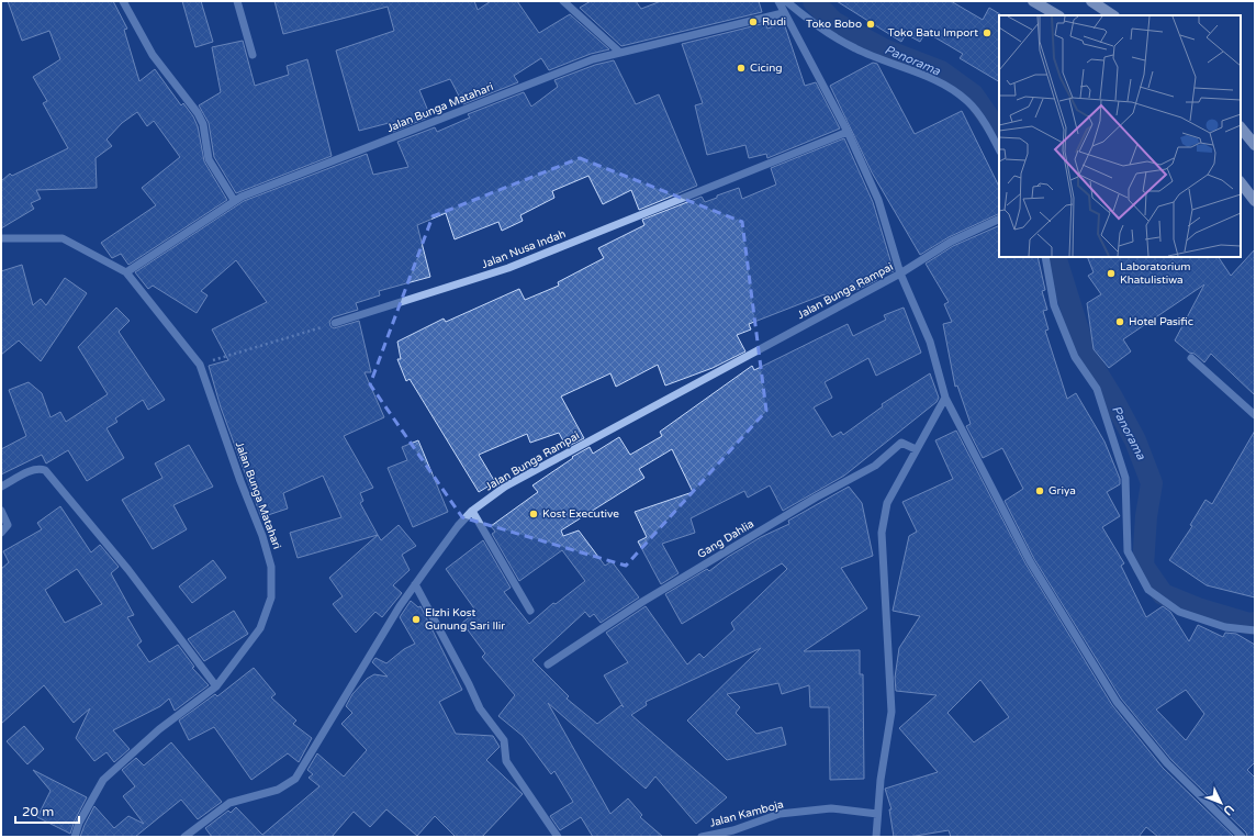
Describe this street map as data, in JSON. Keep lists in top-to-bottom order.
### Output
{
  "streets": {
    "street": [
      "Jalan Bunga Matahari",
      "Jalan Nusa Indah",
      "Jalan Bunga Rampai",
      "Gang Dahlia",
      "Jalan Kamboja"
    ]
  },
  "water": ["Panorama"],
  "places": [
    "Rudi",
    "Toko Bobo",
    "Toko Batu Import",
    "Cicing",
    "Laboratorium Khatulistiwa",
    "Hotel Pasific",
    "Griya",
    "Kost Executive",
    "Elzhi Kost Gunung Sari Ilir"
  ],
  "scale_bar": "20 m",
  "north": "bottom right"
}
